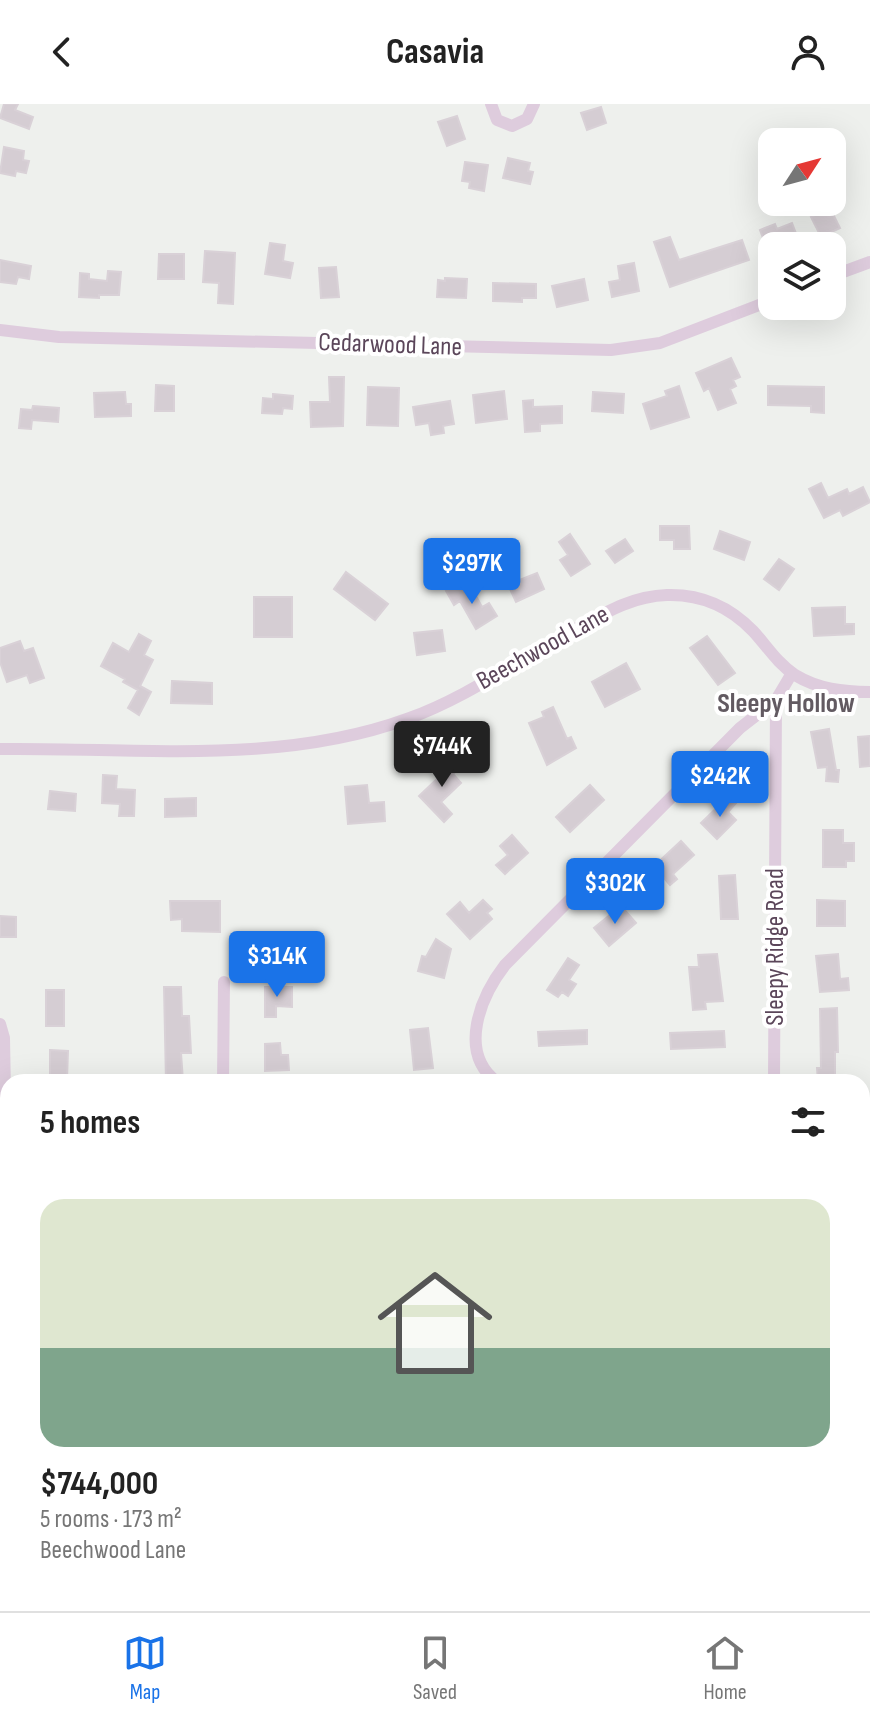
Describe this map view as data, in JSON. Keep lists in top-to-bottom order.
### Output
{
  "streets": {
    "street": ["Cedarwood Lane", "Beechwood Lane", "Sleepy Ridge Road"]
  },
  "districts": ["Sleepy Hollow"],
  "north": "top right",
  "page": {
    "header": "Casavia",
    "price": [
      "$297K",
      "$744K",
      "$242K",
      "$302K",
      "$314K"
    ],
    "heading": "5 homes",
    "list": [
      {
        "name": "$744,000",
        "note": "5 rooms · 173 m² · Beechwood Lane"
      }
    ],
    "tabs": ["Map", "Saved", "Home"]
  }
}
